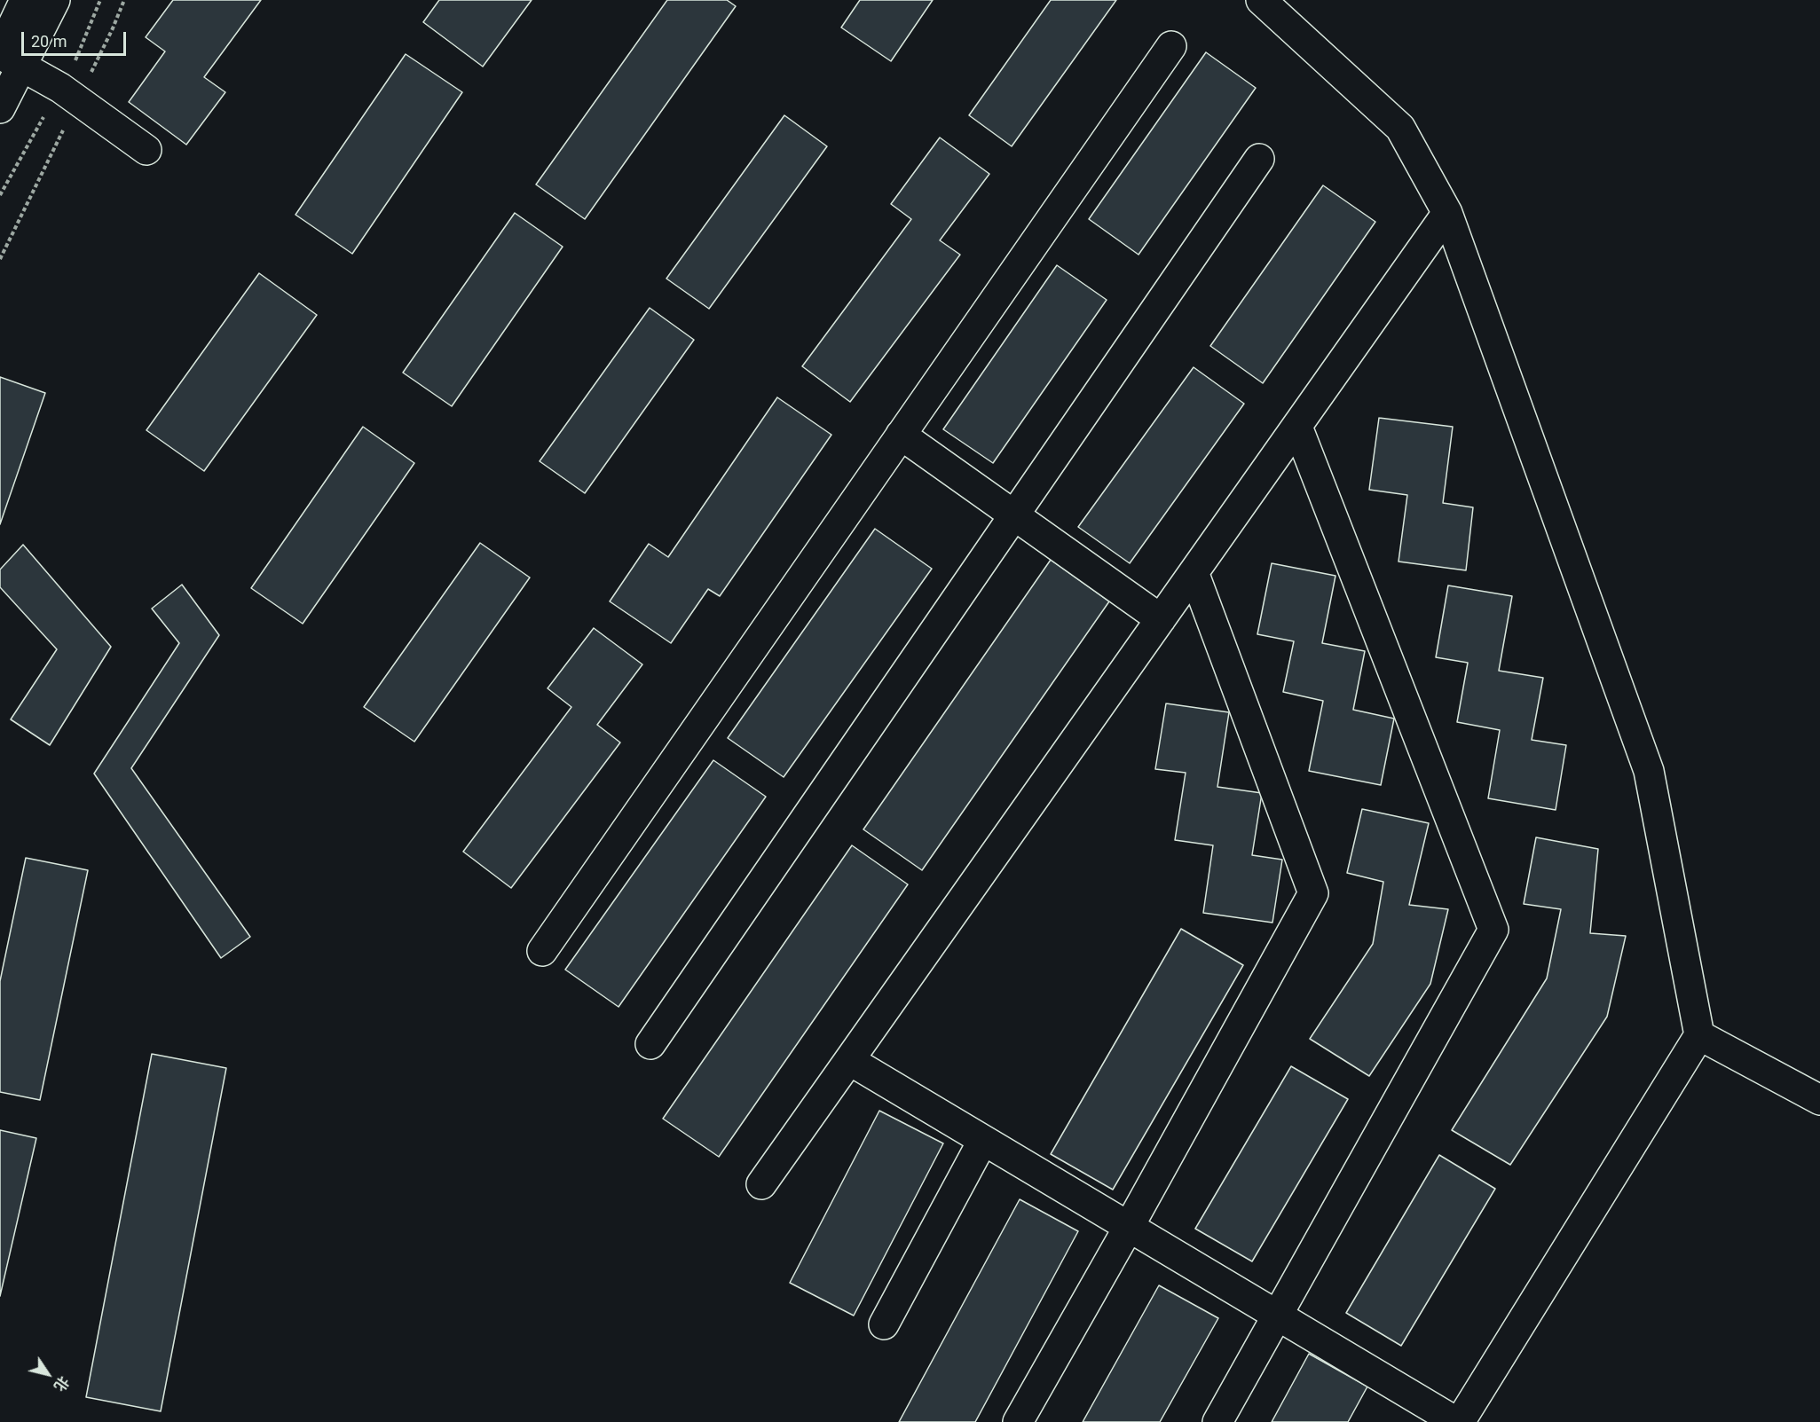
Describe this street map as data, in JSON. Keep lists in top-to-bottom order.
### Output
{
  "scale_bar": "20 m",
  "north": "bottom right"
}
